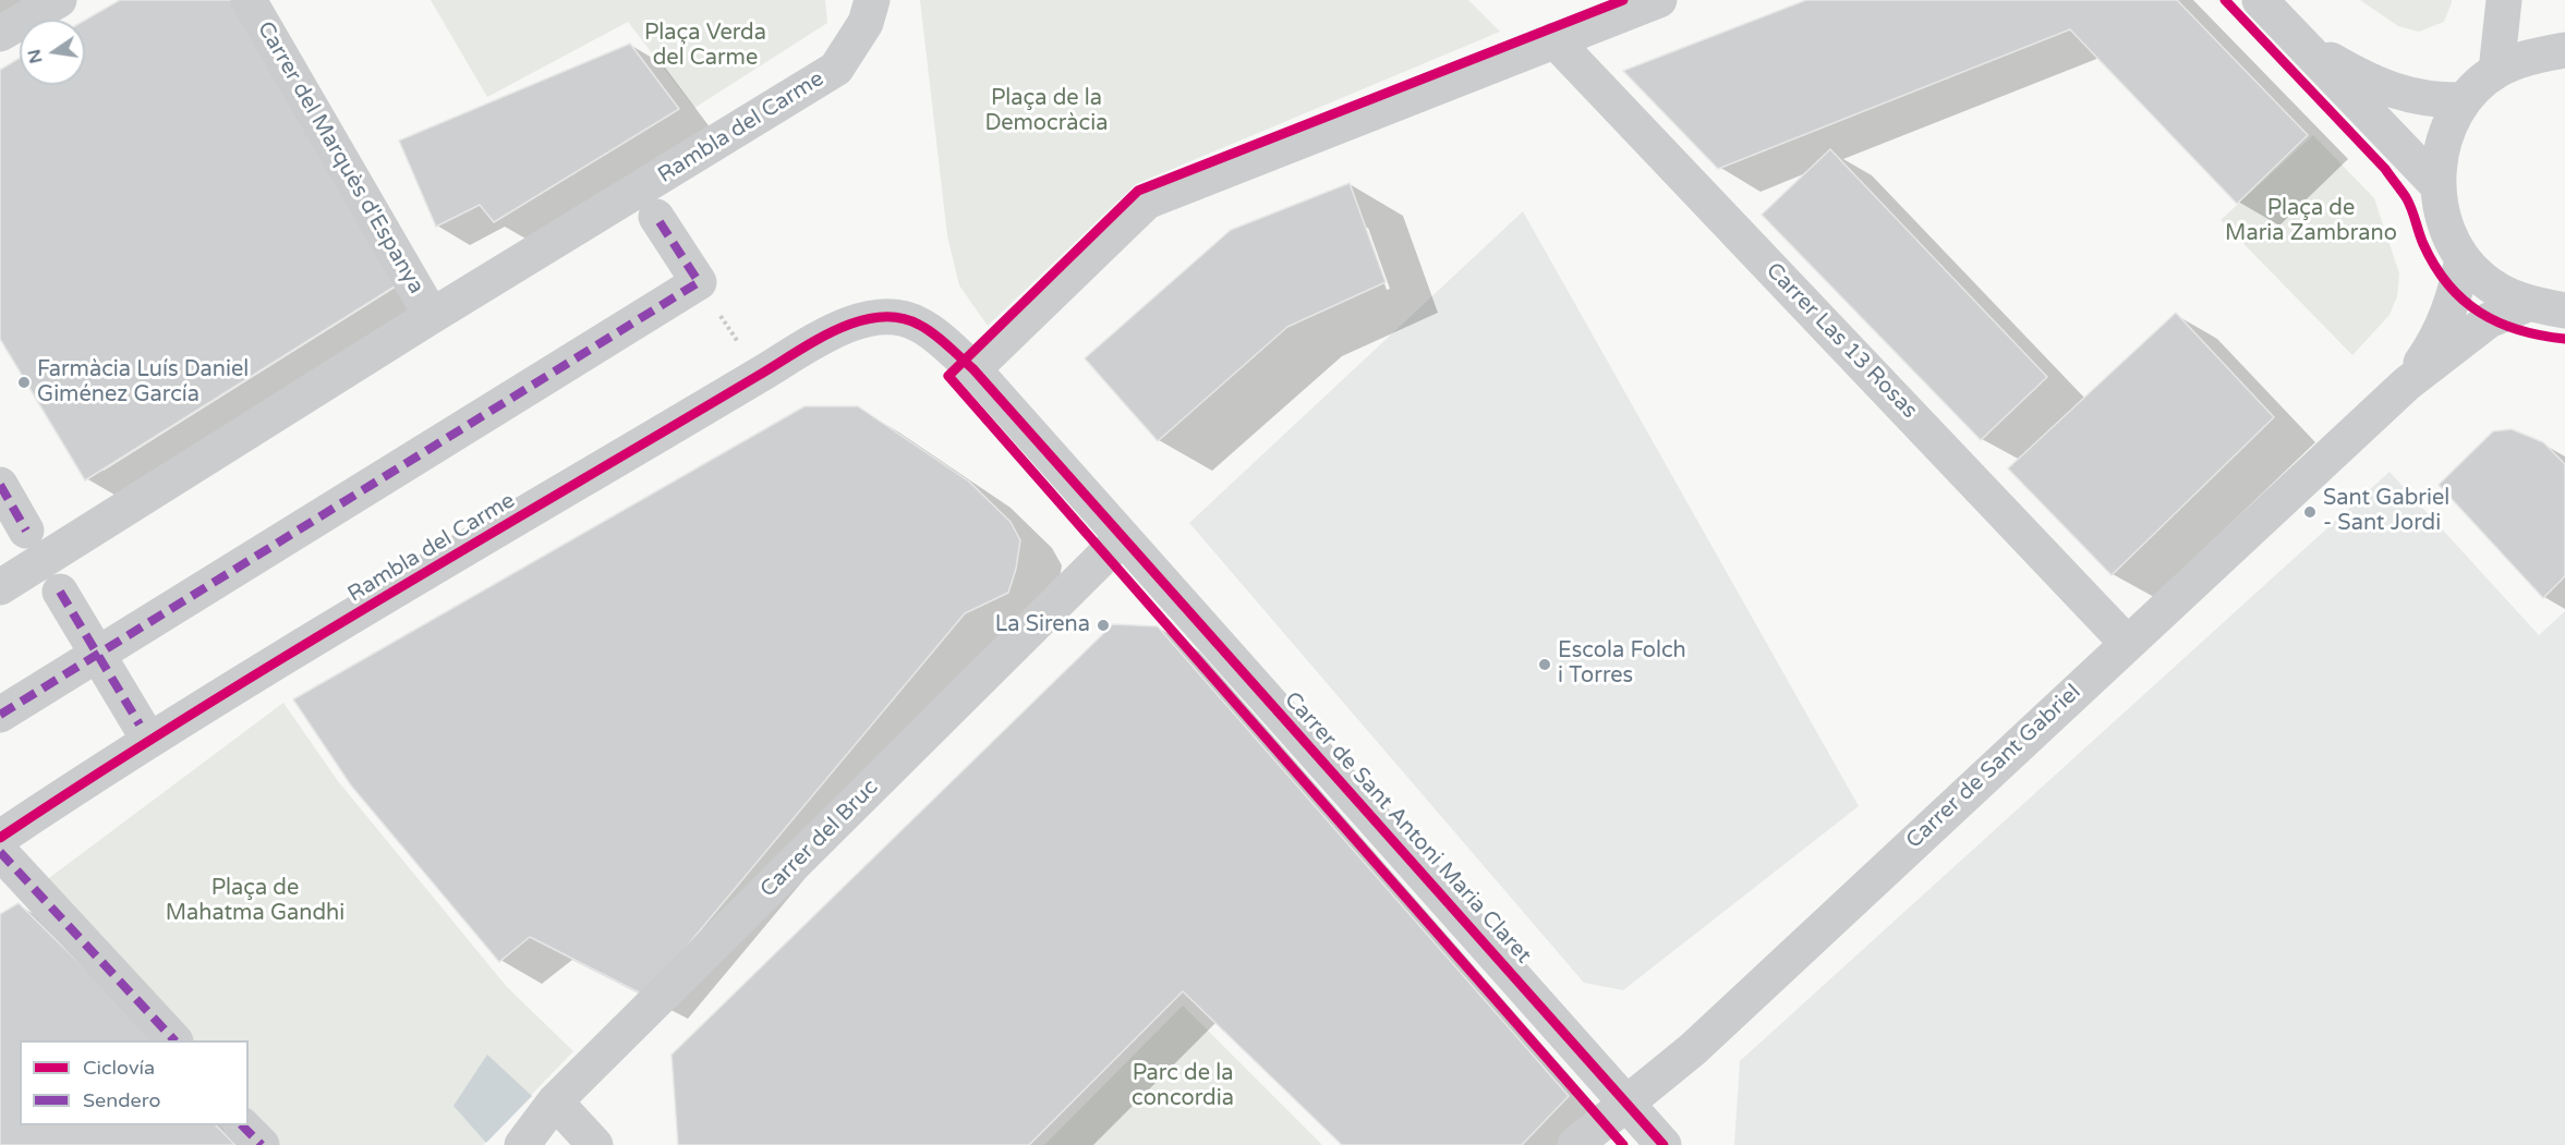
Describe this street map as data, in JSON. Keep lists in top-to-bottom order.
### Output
{
  "streets": {
    "street": [
      "Rambla del Carme",
      "Carrer del Marquès d'Espanya",
      "Carrer Las 13 Rosas",
      "Carrer de Sant Gabriel",
      "Carrer de Sant Antoni Maria Claret",
      "Carrer del Bruc"
    ]
  },
  "crossings": [
    ["Rambla del Carme", "Carrer del Marquès d'Espanya"],
    ["Rambla del Carme", "Carrer de Sant Antoni Maria Claret"],
    ["Carrer Las 13 Rosas", "Carrer de Sant Gabriel"],
    ["Carrer de Sant Gabriel", "Carrer de Sant Antoni Maria Claret"],
    ["Carrer de Sant Antoni Maria Claret", "Carrer del Bruc"]
  ],
  "parks": [
    "Plaça Verda del Carme",
    "Plaça de la Democràcia",
    "Plaça de Maria Zambrano",
    "Plaça de Mahatma Gandhi",
    "Parc de la concordia"
  ],
  "places": [
    "Farmàcia Luís Daniel Giménez García",
    "Sant Gabriel - Sant Jordi",
    "La Sirena",
    "Escola Folch i Torres"
  ],
  "legend": ["Ciclovía", "Sendero"],
  "north": "left"
}
